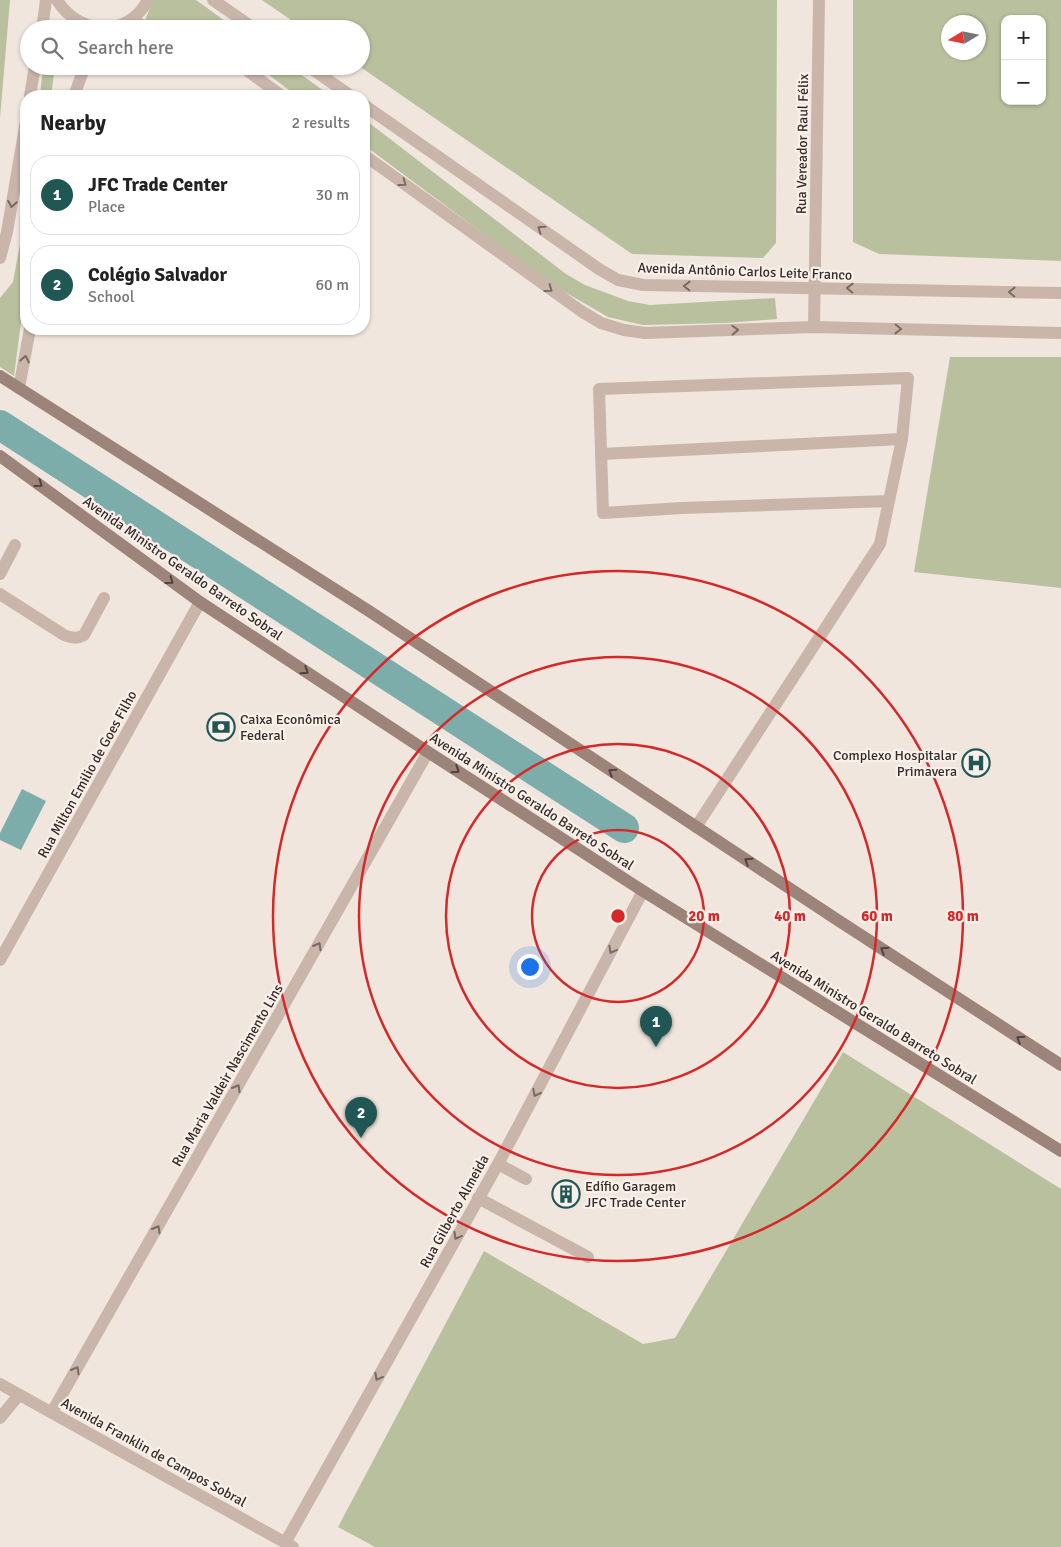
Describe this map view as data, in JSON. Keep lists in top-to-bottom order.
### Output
{
  "streets": {
    "main road": ["Avenida Ministro Geraldo Barreto Sobral"],
    "street": [
      "Rua Vereador Raul Félix",
      "Avenida Antônio Carlos Leite Franco",
      "Rua Milton Emilio de Goes Filho",
      "Rua Maria Valdeir Nascimento Lins",
      "Rua Gilberto Almeida",
      "Avenida Franklin de Campos Sobral"
    ]
  },
  "crossings": [
    ["Rua Vereador Raul Félix", "Avenida Antônio Carlos Leite Franco"],
    ["Avenida Ministro Geraldo Barreto Sobral", "Rua Milton Emilio de Goes Filho"],
    ["Avenida Ministro Geraldo Barreto Sobral", "Rua Maria Valdeir Nascimento Lins"],
    ["Avenida Ministro Geraldo Barreto Sobral", "Rua Gilberto Almeida"],
    ["Rua Maria Valdeir Nascimento Lins", "Avenida Franklin de Campos Sobral"],
    ["Rua Gilberto Almeida", "Avenida Franklin de Campos Sobral"]
  ],
  "one_way": ["Rua Maria Valdeir Nascimento Lins", "Rua Gilberto Almeida"],
  "places": {
    "bank": ["Caixa Econômica Federal"],
    "hospital": ["Complexo Hospitalar Primavera"],
    "building": ["Edífio Garagem JFC Trade Center"]
  },
  "north": "left",
  "page": {
    "map_buttons": ["+", "−"],
    "search": "Search here",
    "heading": ["Nearby", "2 results"],
    "list": [
      {
        "mark": "1",
        "name": "JFC Trade Center",
        "note": "Place",
        "value": "30 m"
      },
      {
        "mark": "2",
        "name": "Colégio Salvador",
        "note": "School",
        "value": "60 m"
      }
    ],
    "pins": ["1", "2"]
  },
  "rings": [
    "20 m",
    "40 m",
    "60 m",
    "80 m"
  ]
}
